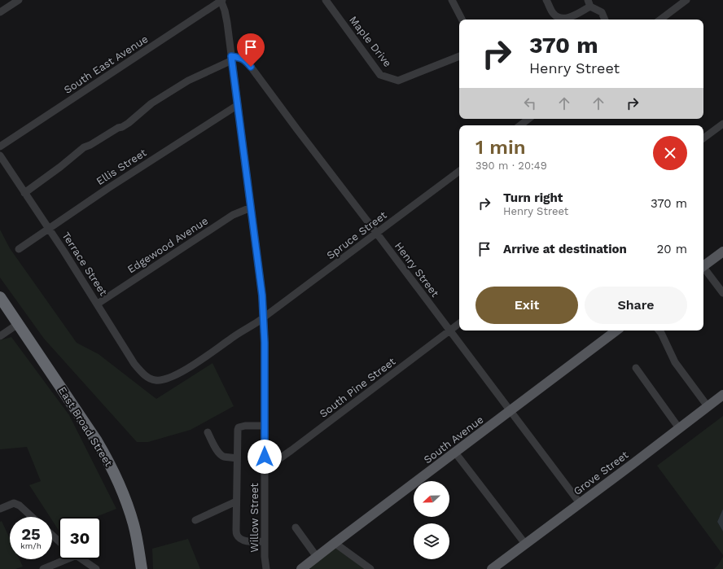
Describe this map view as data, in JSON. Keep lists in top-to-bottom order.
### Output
{
  "streets": {
    "highway": ["East Broad Street"],
    "main road": ["South Avenue", "Grove Street"],
    "street": [
      "Maple Drive",
      "South East Avenue",
      "Ellis Street",
      "Spruce Street",
      "Edgewood Avenue",
      "Terrace Street",
      "Henry Street",
      "South Pine Street",
      "Willow Street"
    ]
  },
  "crossings": [
    ["South East Avenue", "Willow Street"],
    ["Ellis Street", "Terrace Street"],
    ["Ellis Street", "Willow Street"],
    ["Spruce Street", "Terrace Street"],
    ["Spruce Street", "Henry Street"],
    ["Spruce Street", "Willow Street"],
    ["Edgewood Avenue", "Terrace Street"],
    ["Edgewood Avenue", "Willow Street"],
    ["Henry Street", "South Pine Street"],
    ["Henry Street", "South Avenue"],
    ["Henry Street", "Grove Street"],
    ["Henry Street", "Willow Street"],
    ["South Pine Street", "Willow Street"]
  ],
  "north": "left",
  "page": {
    "turn": ["370 m", "Henry Street"],
    "heading": ["1 min", "390 m · 20:49"],
    "list": [
      {
        "name": "Turn right",
        "note": "Henry Street",
        "value": "370 m"
      },
      {
        "name": "Arrive at destination",
        "value": "20 m"
      }
    ],
    "buttons": ["Exit", "Share"],
    "speed": "25 km/h",
    "limit": "30"
  }
}
